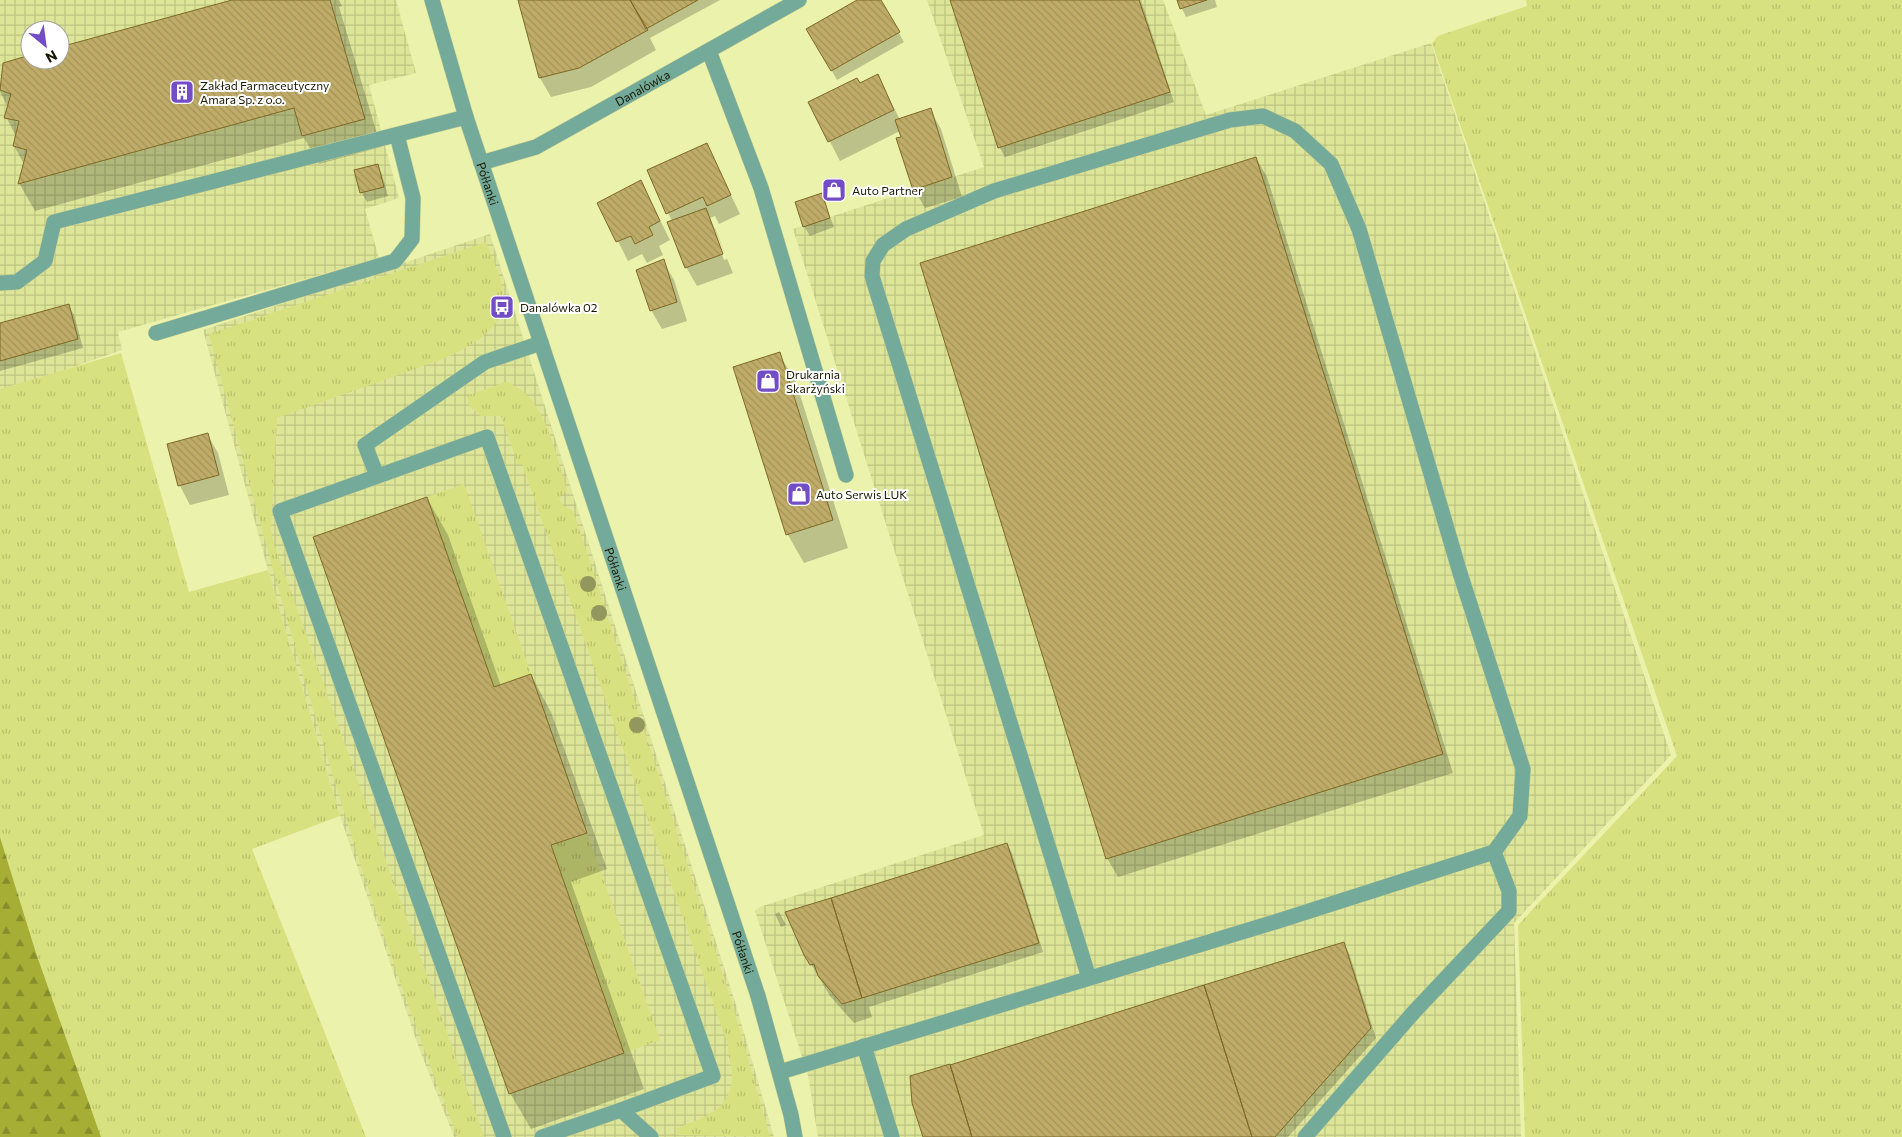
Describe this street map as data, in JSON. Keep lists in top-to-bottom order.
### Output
{
  "streets": {
    "street": ["Danalówka", "Półłanki"]
  },
  "crossings": [
    ["Danalówka", "Półłanki"]
  ],
  "places": {
    "building": ["Zakład Farmaceutyczny Amara Sp. z o.o."],
    "shop": ["Auto Partner", "Drukarnia Skarżyński", "Auto Serwis LUK"],
    "bus stop": ["Danalówka 02"]
  },
  "north": "bottom right"
}
